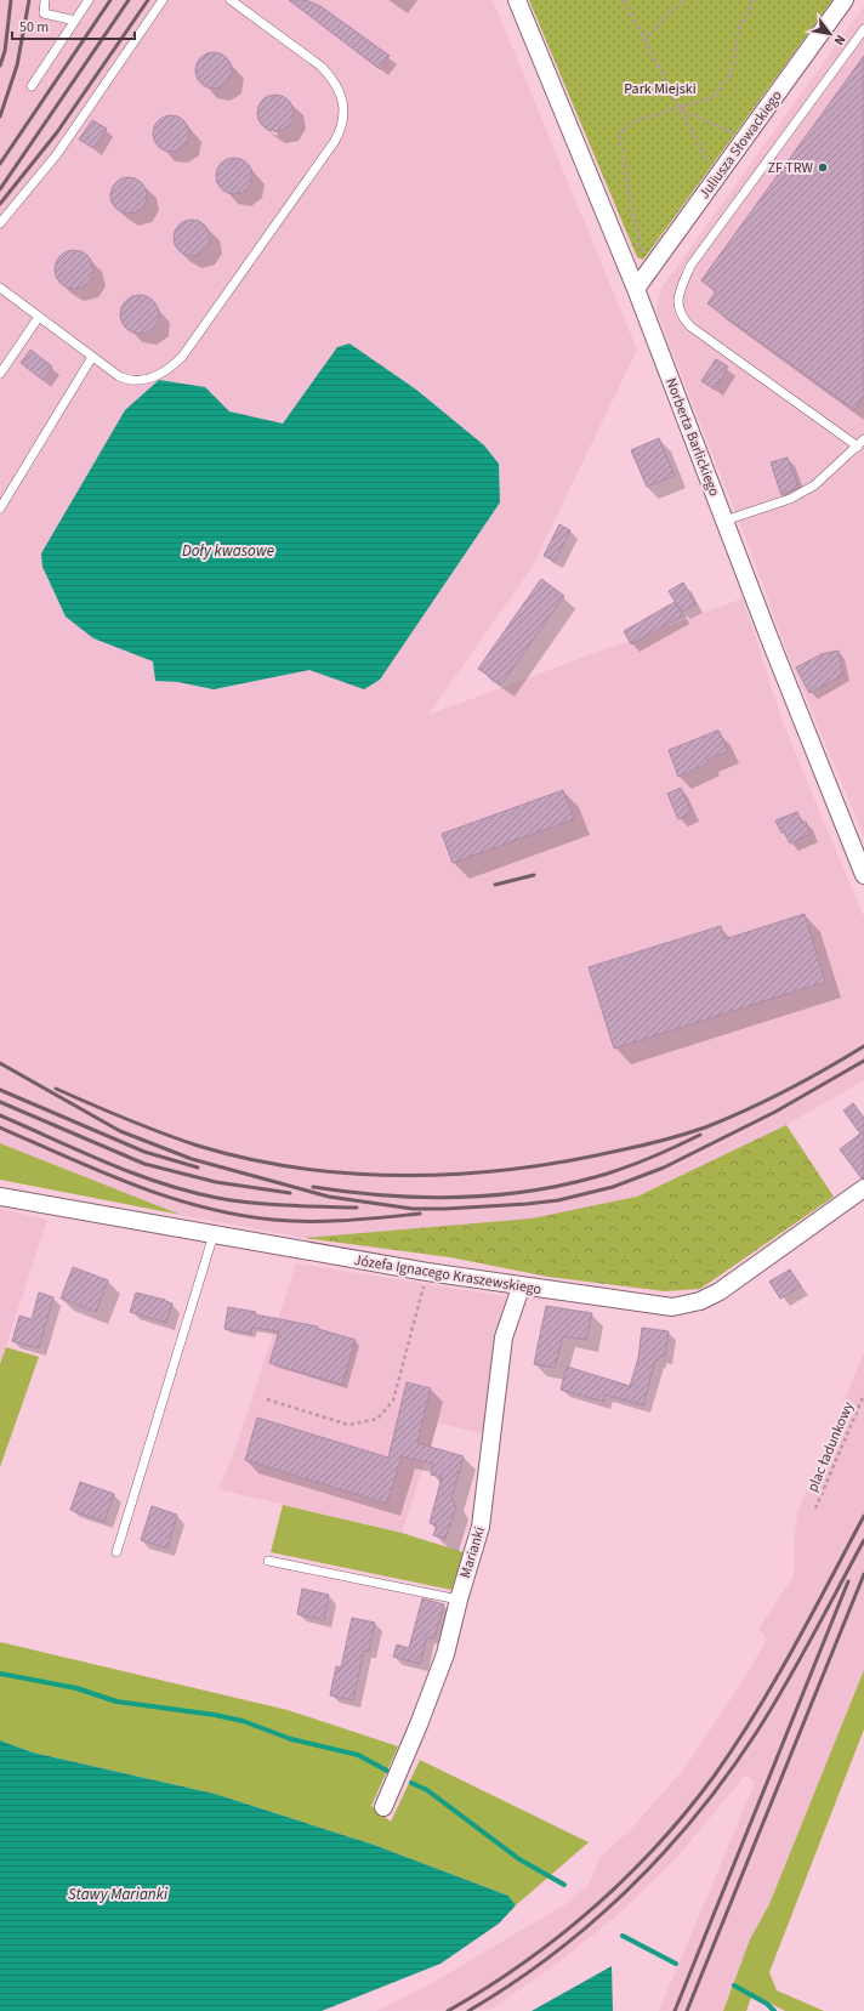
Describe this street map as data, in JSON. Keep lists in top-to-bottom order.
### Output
{
  "streets": {
    "street": [
      "Juliusza Słowackiego",
      "Norberta Barlickiego",
      "Józefa Ignacego Kraszewskiego",
      "Marianki"
    ],
    "path": ["plac ładunkowy"]
  },
  "crossings": [
    ["Juliusza Słowackiego", "Norberta Barlickiego"],
    ["Józefa Ignacego Kraszewskiego", "Marianki"]
  ],
  "water": ["Doły kwasowe", "Stawy Marianki"],
  "parks": ["Park Miejski"],
  "places": ["ZF TRW"],
  "scale_bar": "50 m",
  "north": "bottom right"
}
